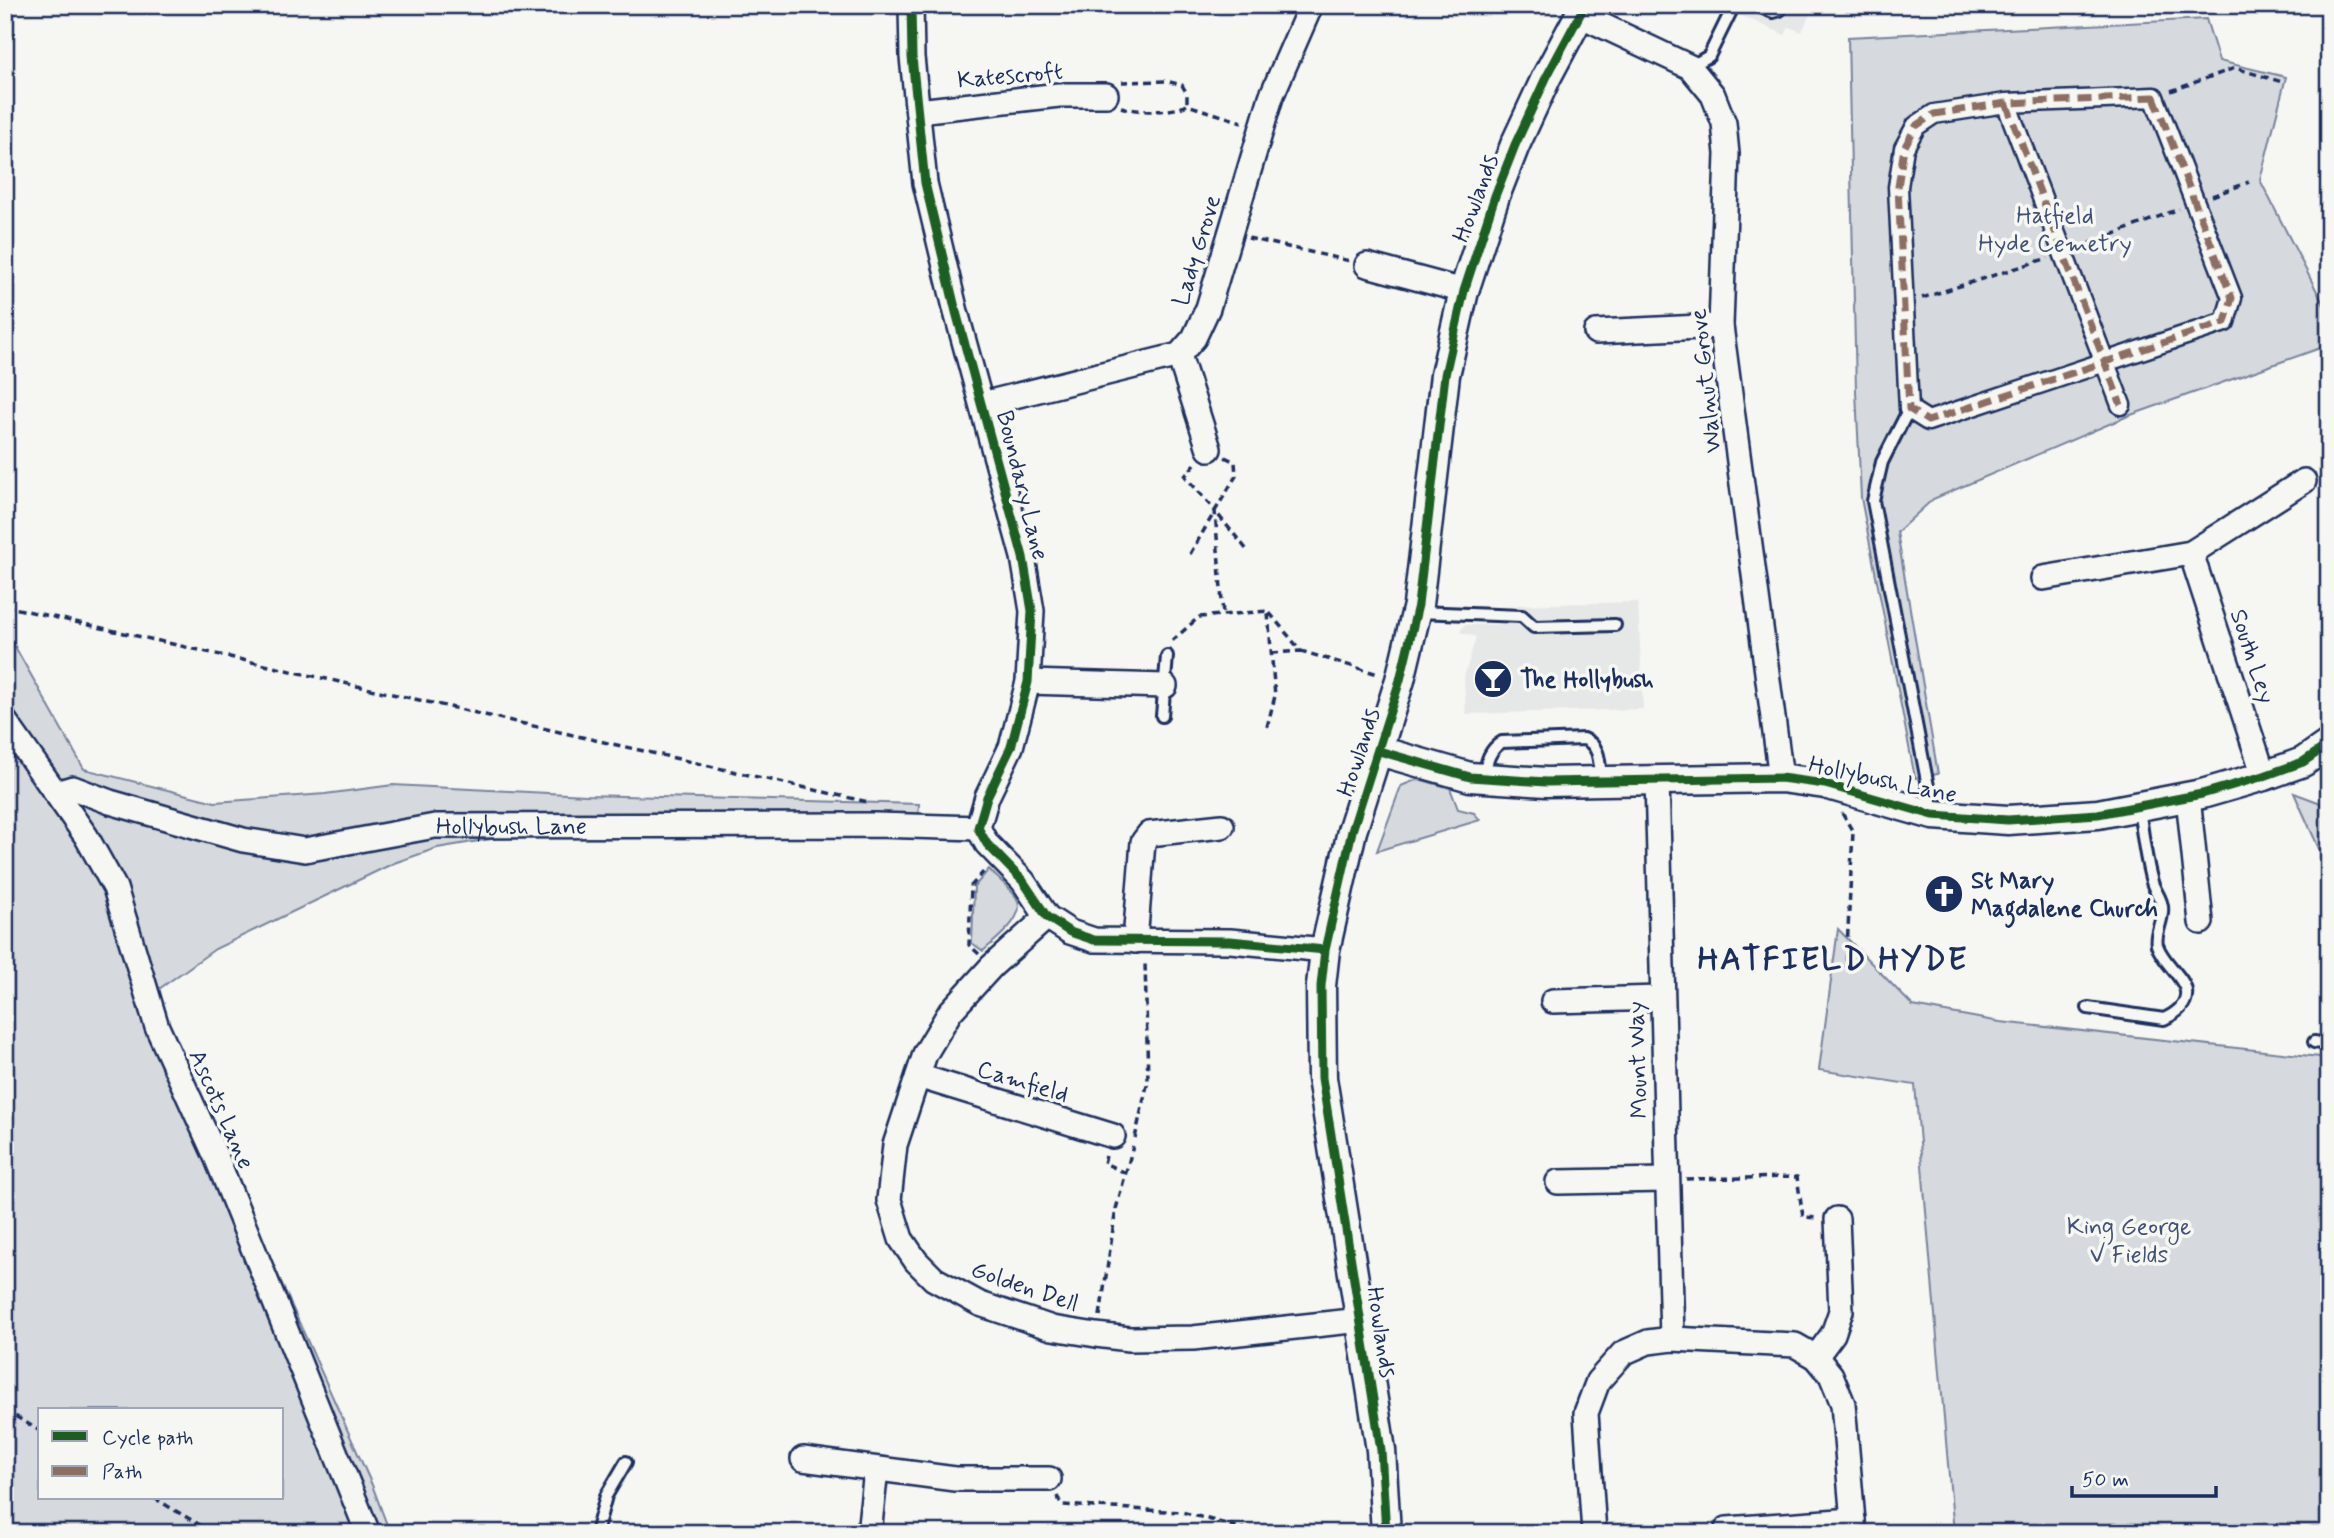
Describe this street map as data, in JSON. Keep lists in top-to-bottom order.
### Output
{
  "streets": {
    "street": [
      "Katescroft",
      "Howlands",
      "Lady Grove",
      "Walnut Grove",
      "Boundary Lane",
      "South Ley",
      "Hollybush Lane",
      "Mount Way",
      "Camfield",
      "Ascots Lane",
      "Golden Dell"
    ]
  },
  "crossings": [
    ["Katescroft", "Boundary Lane"],
    ["Howlands", "Walnut Grove"],
    ["Howlands", "Hollybush Lane"],
    ["Howlands", "Golden Dell"],
    ["Walnut Grove", "Hollybush Lane"],
    ["Boundary Lane", "Hollybush Lane"],
    ["South Ley", "Hollybush Lane"],
    ["Hollybush Lane", "Mount Way"],
    ["Hollybush Lane", "Ascots Lane"],
    ["Camfield", "Golden Dell"]
  ],
  "districts": ["HATFIELD HYDE"],
  "parks": ["Hatfield Hyde Cemetry", "King George V Fields"],
  "places": {
    "bar": ["The Hollybush"],
    "church": ["St Mary Magdalene Church"]
  },
  "legend": ["Cycle path", "Path"],
  "scale_bar": "50 m"
}
